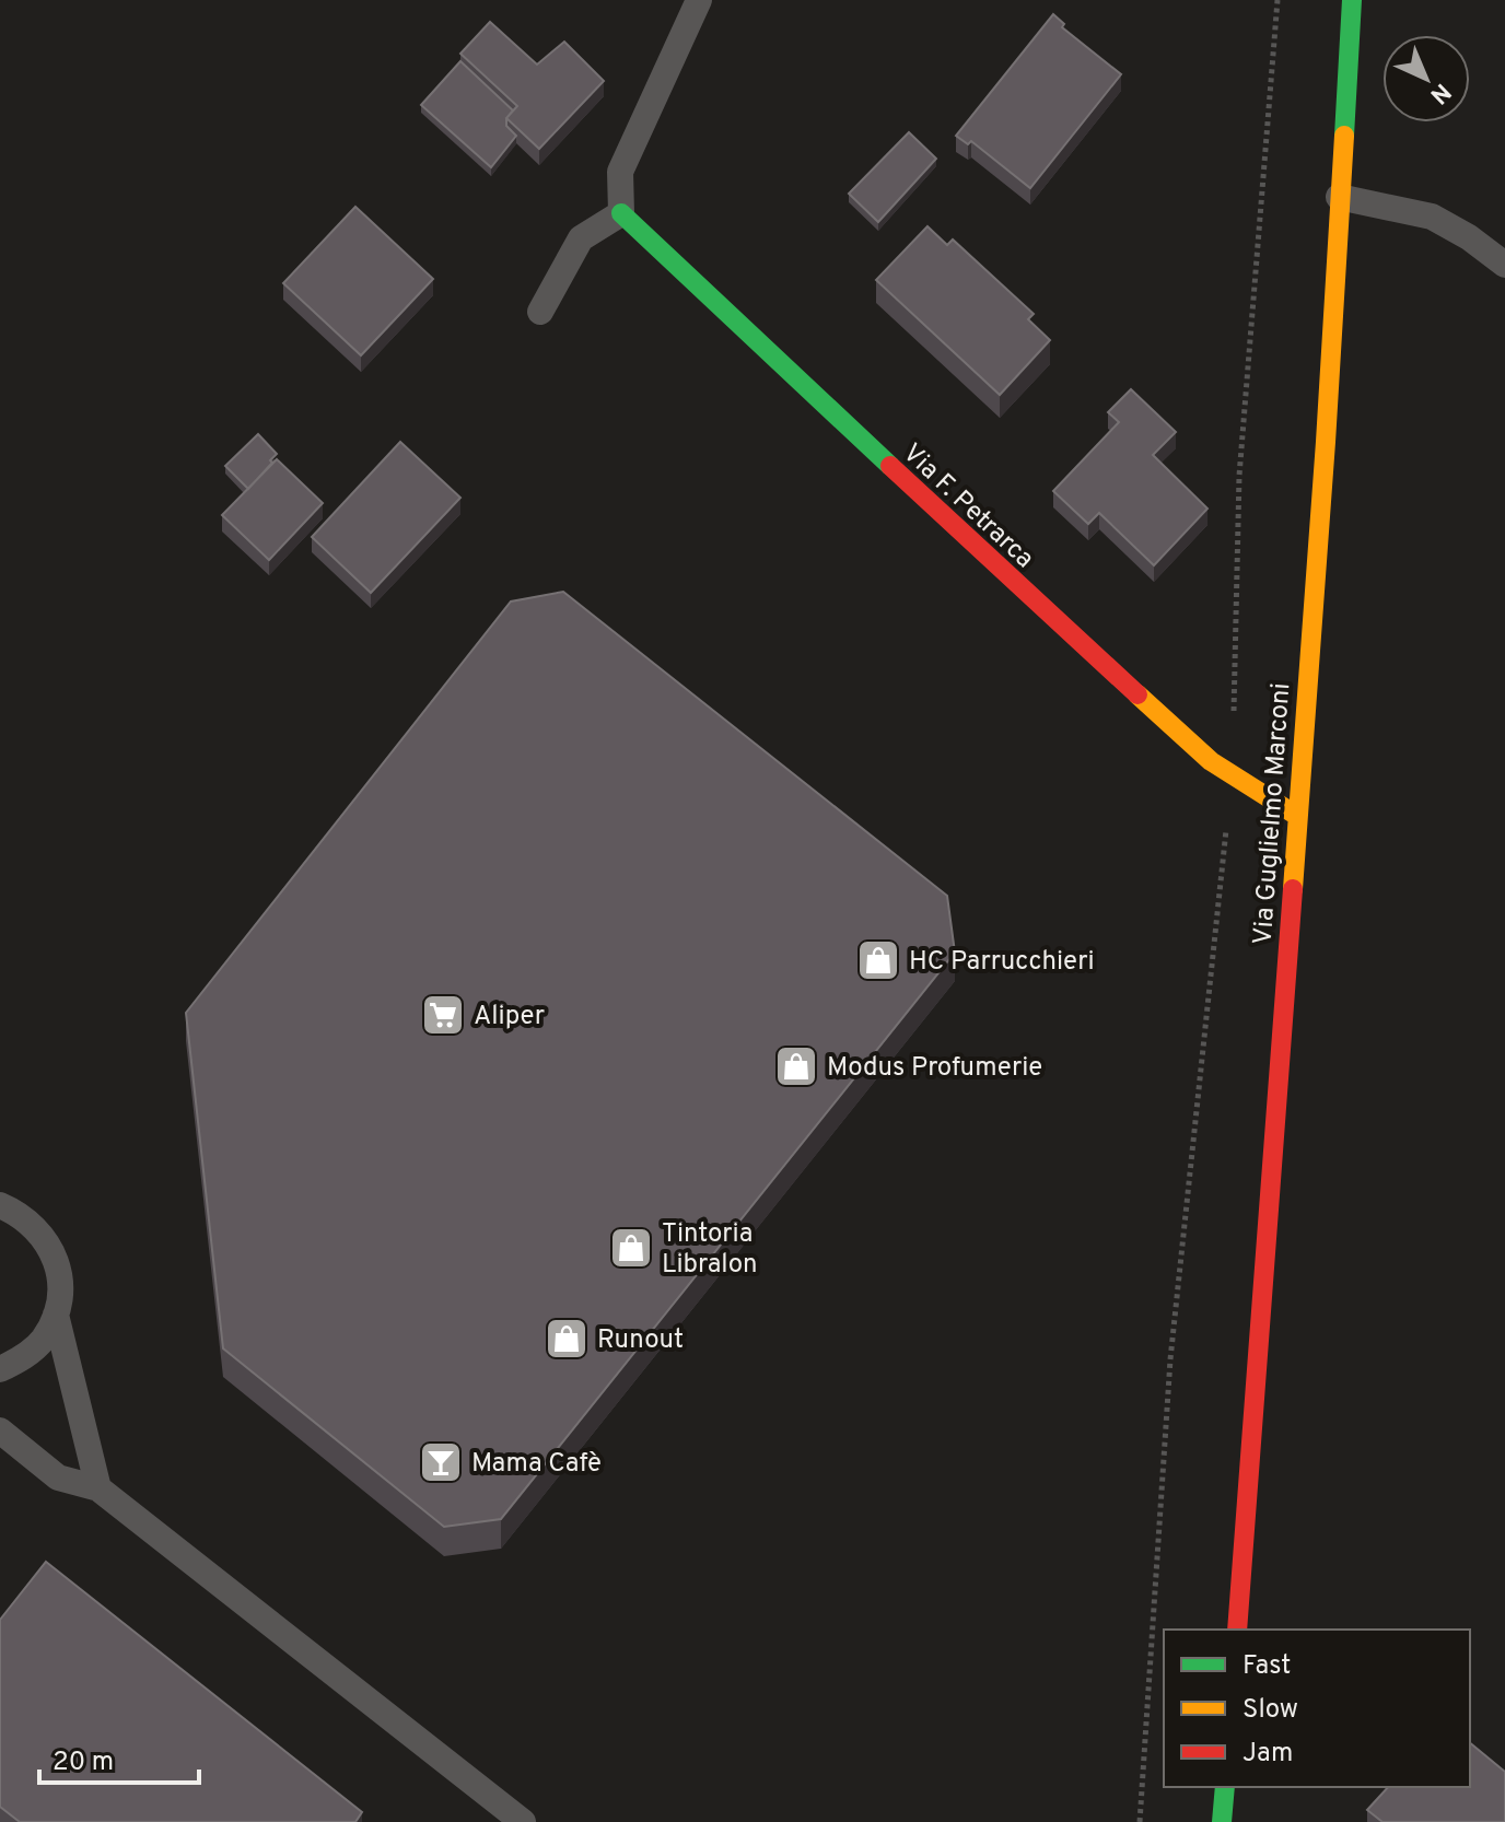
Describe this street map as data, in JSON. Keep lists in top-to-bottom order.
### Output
{
  "streets": {
    "street": ["Via F. Petrarca", "Via Guglielmo Marconi"]
  },
  "crossings": [
    ["Via F. Petrarca", "Via Guglielmo Marconi"]
  ],
  "places": {
    "shop": [
      "HC Parrucchieri",
      "Modus Profumerie",
      "Tintoria Libralon",
      "Runout"
    ],
    "supermarket": ["Aliper"],
    "bar": ["Mama Cafè"]
  },
  "legend": ["Fast", "Slow", "Jam"],
  "scale_bar": "20 m",
  "north": "bottom right"
}
